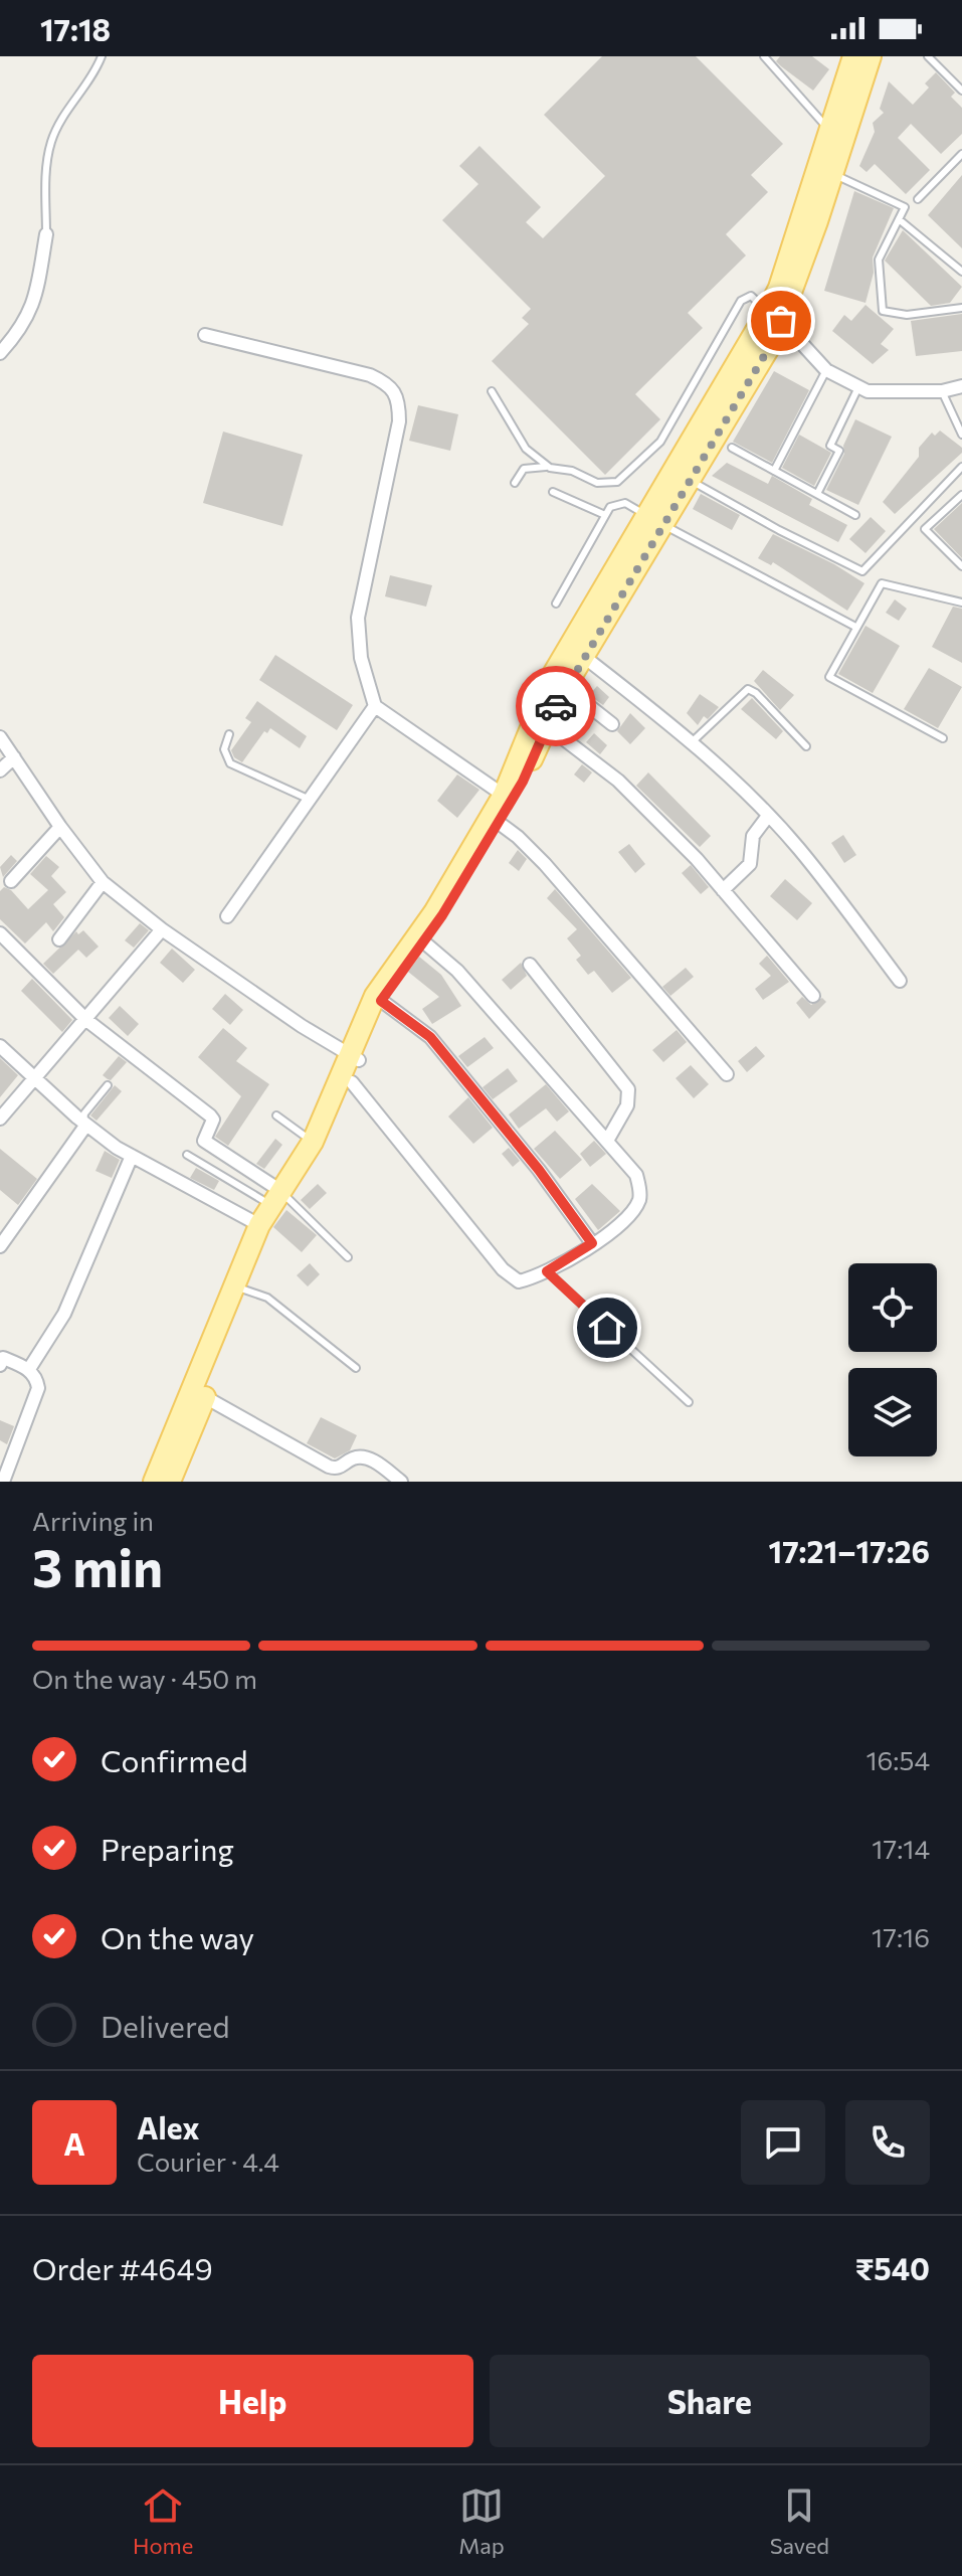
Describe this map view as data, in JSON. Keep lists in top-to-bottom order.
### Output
{
  "page": {
    "status": "17:18",
    "heading": ["3 min", "Arriving in", "17:21–17:26"],
    "panel": [
      "Alex",
      "Courier · 4.4",
      "Order #4649",
      "₹540"
    ],
    "bar": "On the way · 450 m",
    "list": [
      ["Confirmed", "16:54"],
      ["Preparing", "17:14"],
      ["On the way", "17:16"],
      "Delivered"
    ],
    "round": "A",
    "buttons": ["Help", "Share"],
    "tabs": ["Home", "Map", "Saved"]
  }
}
